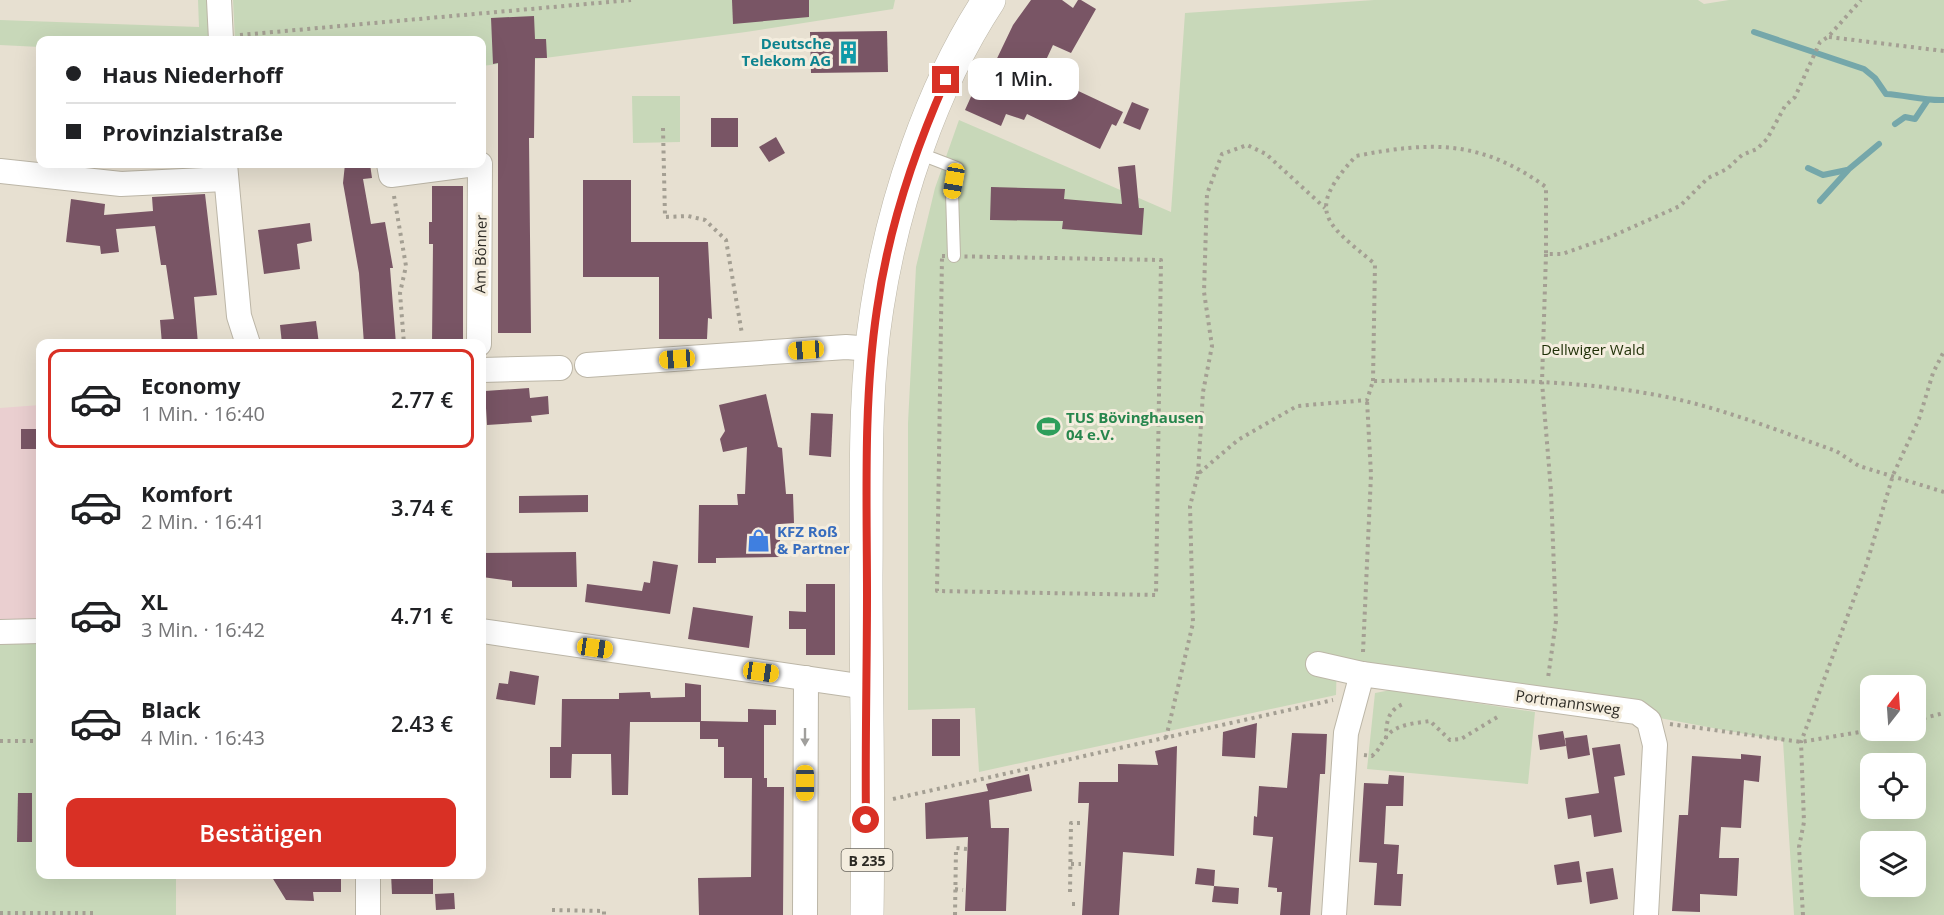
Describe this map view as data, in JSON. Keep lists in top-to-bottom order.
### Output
{
  "streets": {
    "main road": ["B 235"],
    "street": ["Am Bönner", "Portmannsweg"]
  },
  "parks": ["Dellwiger Wald"],
  "places": {
    "building": ["Deutsche Telekom AG"],
    "sports": ["TUS Bövinghausen 04 e.V."],
    "shop": ["KFZ Roß & Partner"]
  },
  "north": "top",
  "page": {
    "banner": ["Haus Niederhoff", "Provinzialstraße"],
    "bubble": "1 Min.",
    "list": [
      {
        "name": "Economy",
        "note": "1 Min. · 16:40",
        "value": "2.77 €"
      },
      {
        "name": "Komfort",
        "note": "2 Min. · 16:41",
        "value": "3.74 €"
      },
      {
        "name": "XL",
        "note": "3 Min. · 16:42",
        "value": "4.71 €"
      },
      {
        "name": "Black",
        "note": "4 Min. · 16:43",
        "value": "2.43 €"
      }
    ],
    "buttons": "Bestätigen"
  }
}
